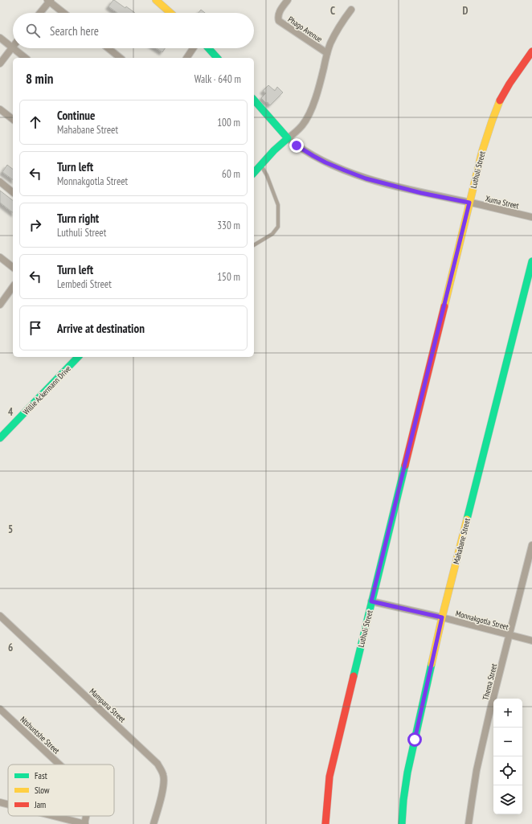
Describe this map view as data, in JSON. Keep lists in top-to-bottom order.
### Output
{
  "streets": {
    "street": [
      "Phago Avenue",
      "Luthuli Street",
      "Xuma Street",
      "Willie Ackermann Drive",
      "Mahabane Street",
      "Monnakgotla Street",
      "Thema Street",
      "Mampana Street",
      "Ntshuntshe Street"
    ]
  },
  "crossings": [
    ["Luthuli Street", "Xuma Street"],
    ["Luthuli Street", "Monnakgotla Street"],
    ["Mahabane Street", "Monnakgotla Street"],
    ["Monnakgotla Street", "Thema Street"]
  ],
  "legend": ["Fast", "Slow", "Jam"],
  "page": {
    "search": "Search here",
    "heading": ["8 min", "Walk · 640 m"],
    "list": [
      ["Continue", "Mahabane Street", "100 m"],
      ["Turn left", "Monnakgotla Street", "60 m"],
      ["Turn right", "Luthuli Street", "330 m"],
      ["Turn left", "Lembedi Street", "150 m"],
      "Arrive at destination"
    ],
    "map_buttons": ["+", "−"]
  },
  "grid": {
    "columns": ["C", "D"],
    "rows": ["4", "5", "6"]
  }
}
